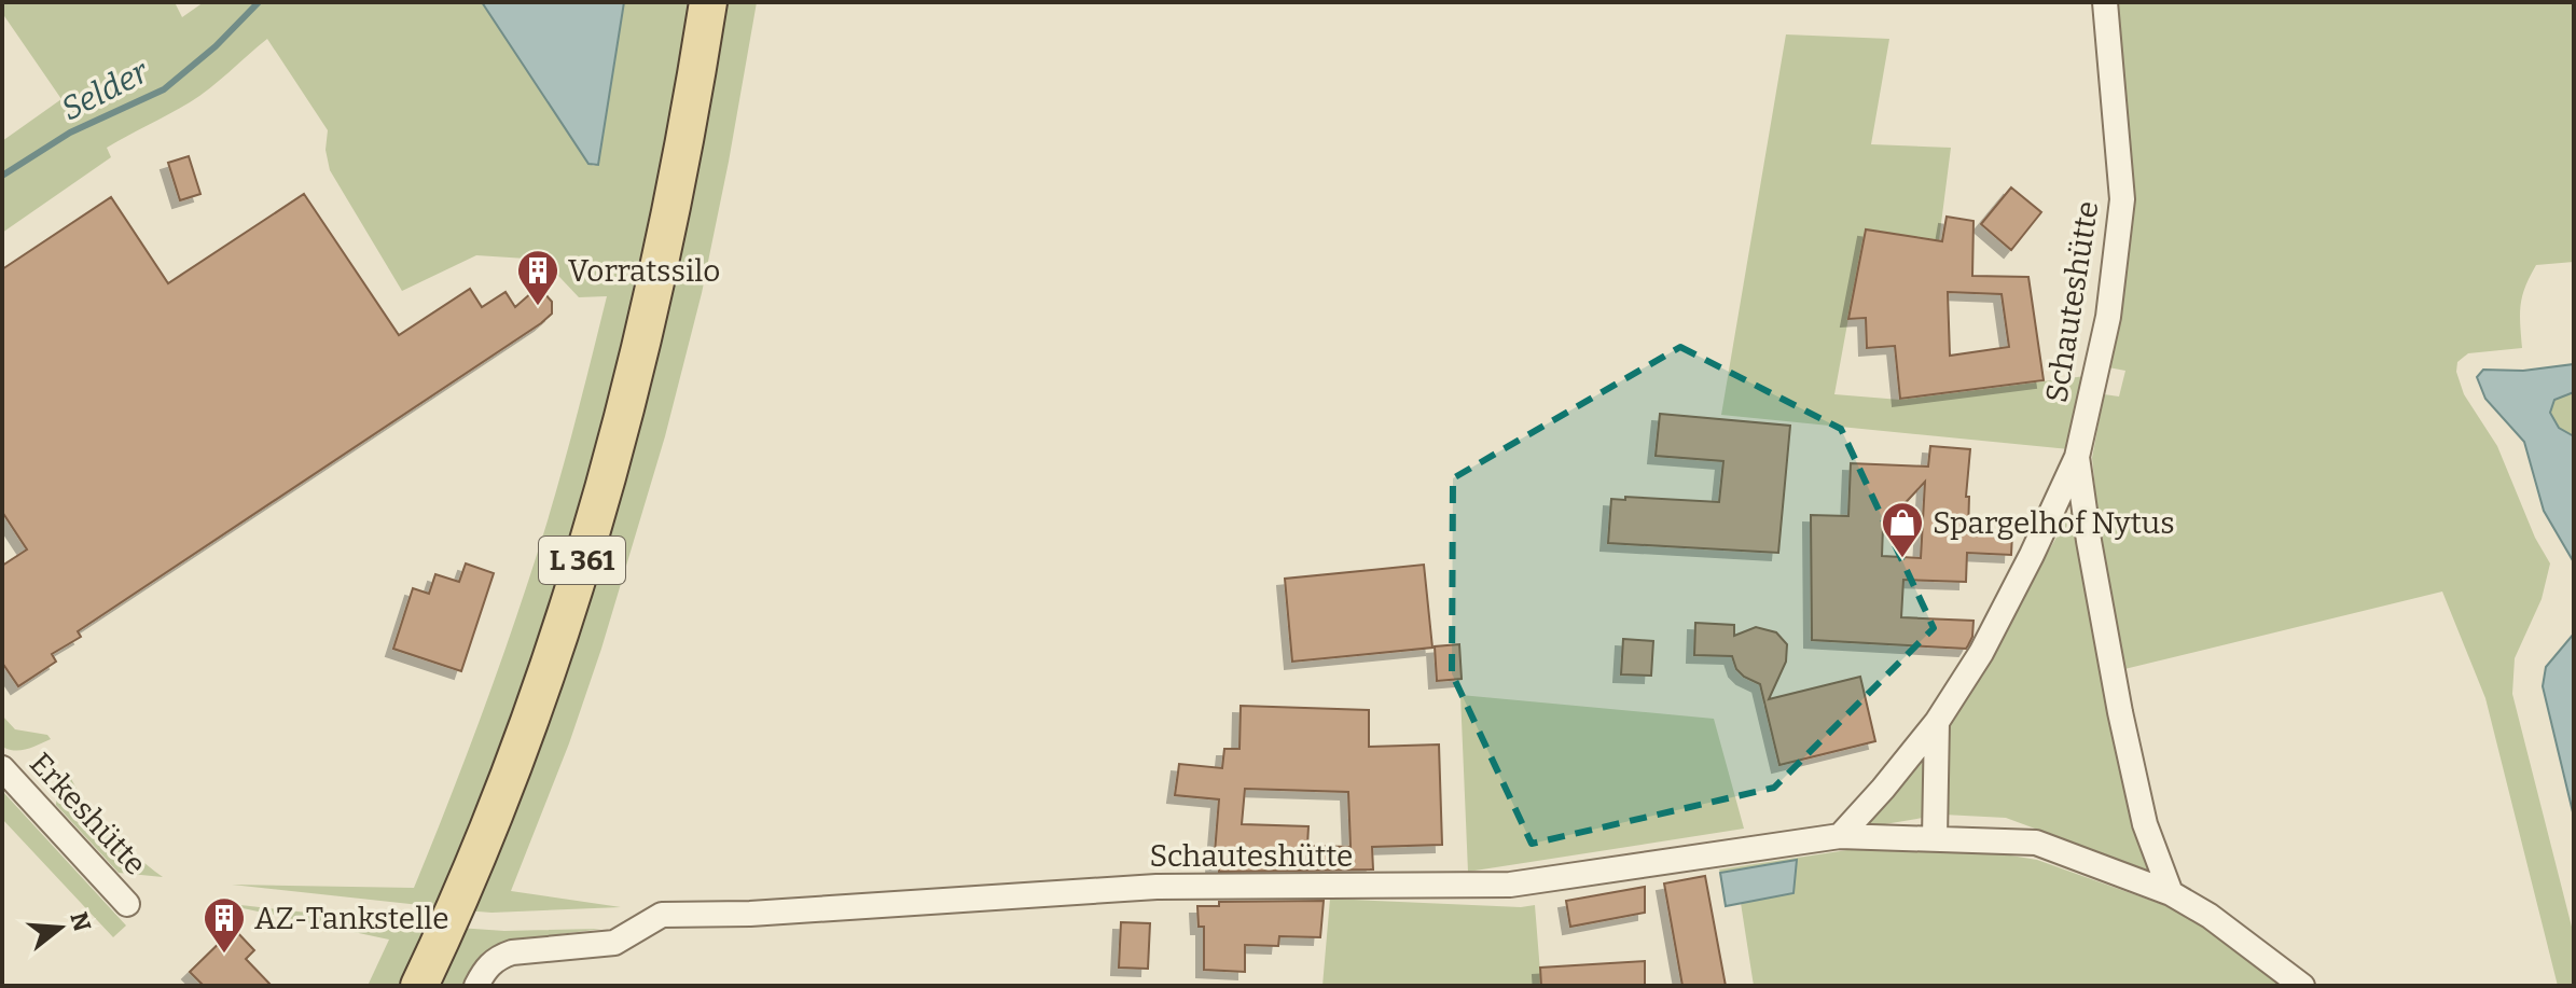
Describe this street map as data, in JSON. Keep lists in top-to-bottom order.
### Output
{
  "streets": {
    "main road": ["L 361"],
    "street": ["Schauteshütte", "Erkeshütte"]
  },
  "water": ["Selder"],
  "places": {
    "building": ["Vorratssilo", "AZ-Tankstelle"],
    "shop": ["Spargelhof Nytus"]
  },
  "north": "right"
}
